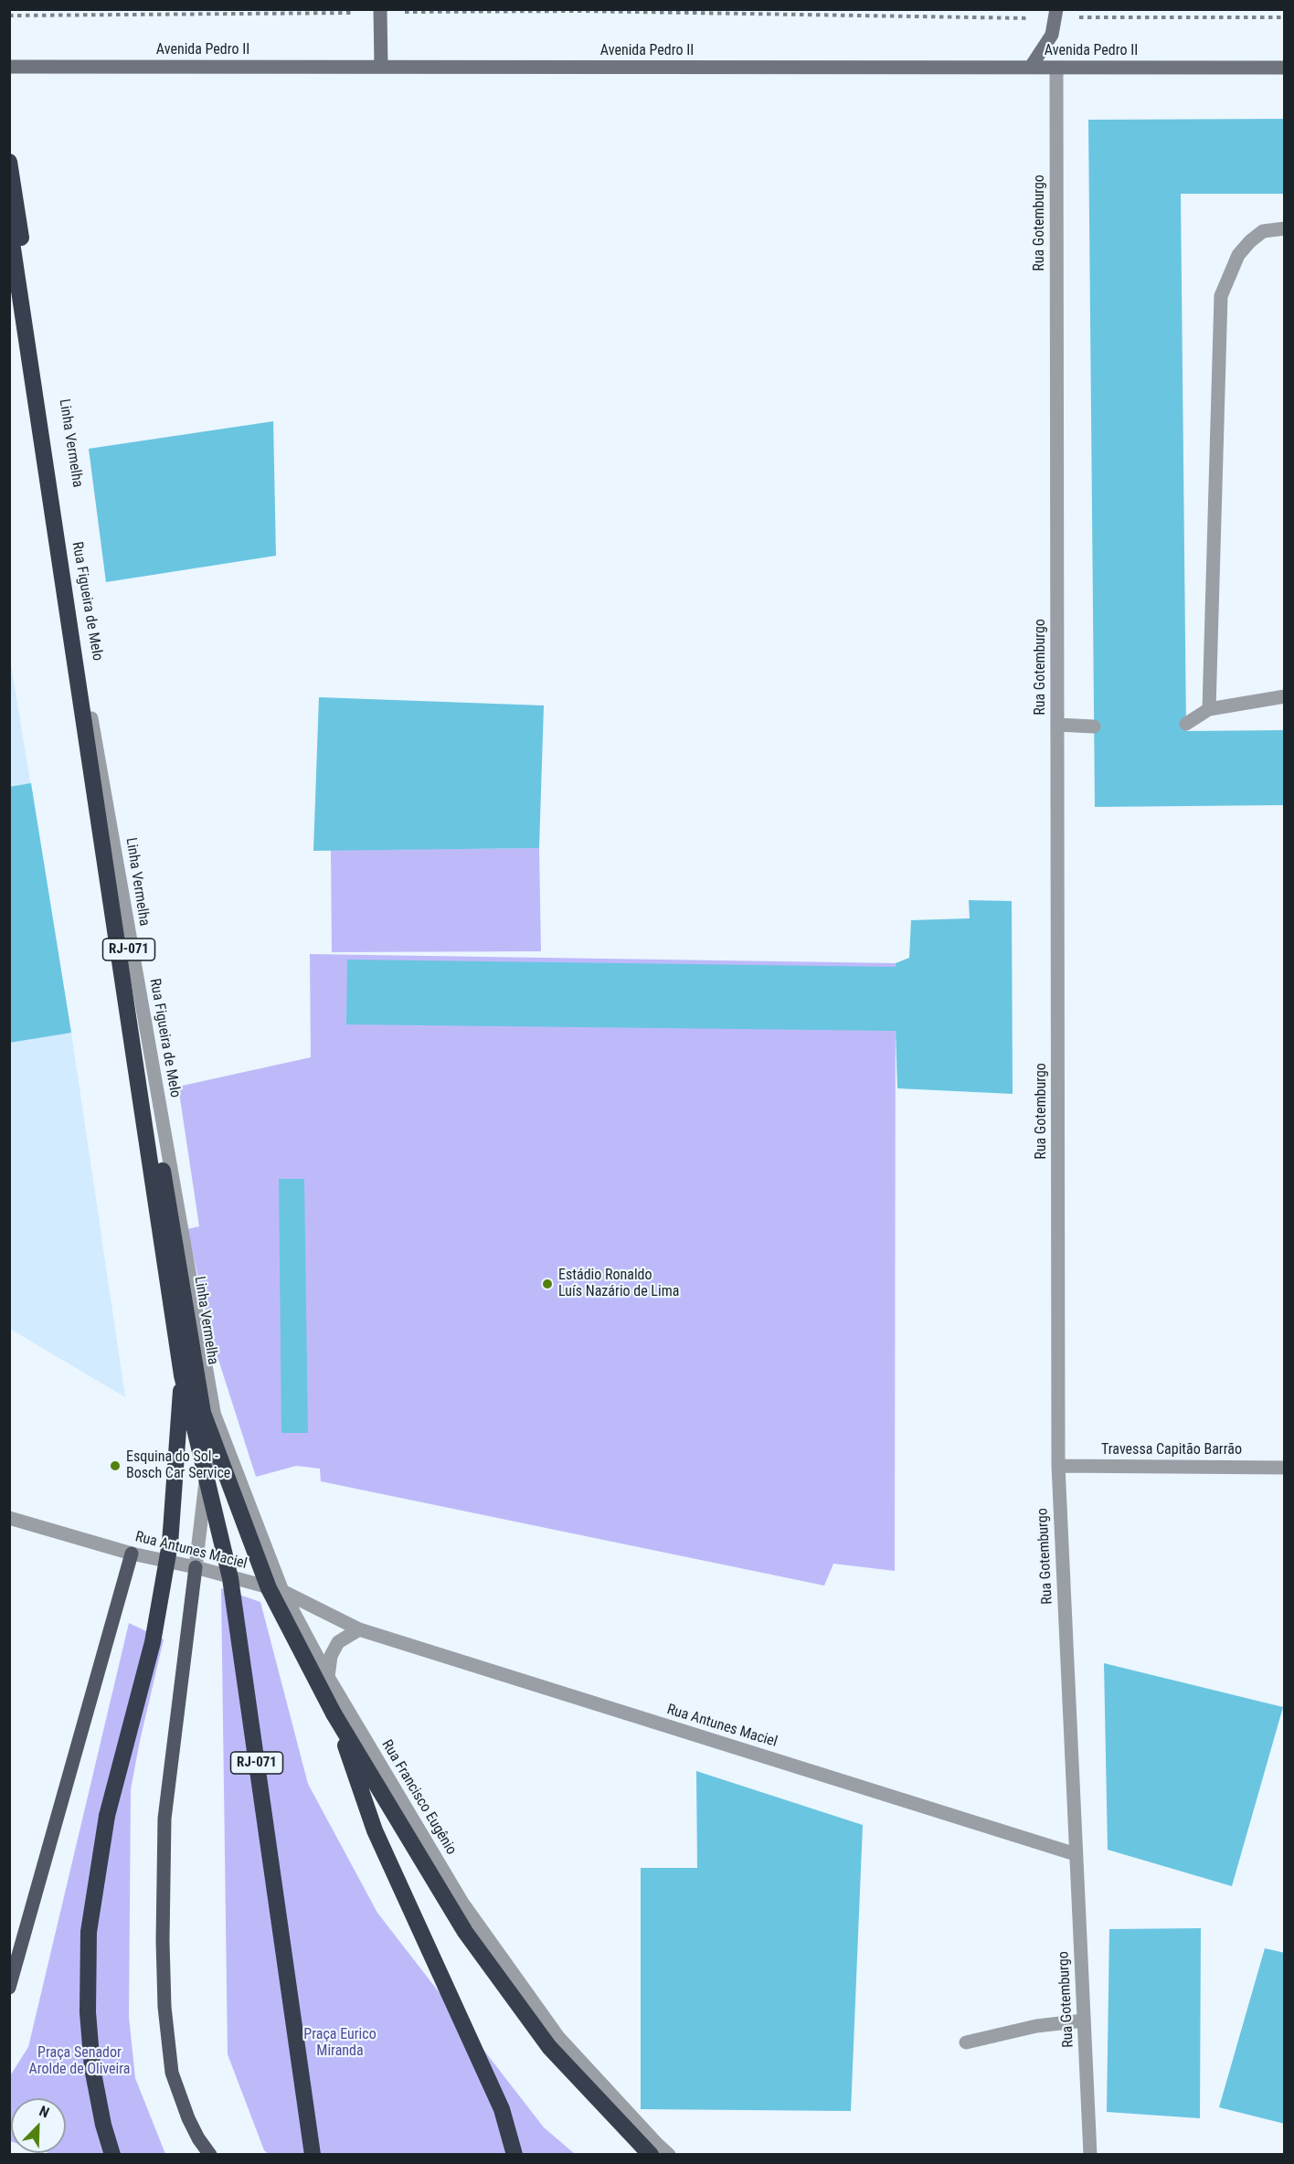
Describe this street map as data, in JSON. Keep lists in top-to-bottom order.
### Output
{
  "streets": {
    "highway": ["Linha Vermelha", "RJ-071"],
    "street": [
      "Avenida Pedro II",
      "Rua Gotemburgo",
      "Rua Figueira de Melo",
      "Travessa Capitão Barrão",
      "Rua Antunes Maciel",
      "Rua Francisco Eugênio"
    ]
  },
  "crossings": [
    ["Avenida Pedro II", "Rua Gotemburgo"],
    ["Rua Gotemburgo", "Travessa Capitão Barrão"],
    ["Rua Gotemburgo", "Rua Antunes Maciel"],
    ["Linha Vermelha", "RJ-071"],
    ["Rua Figueira de Melo", "Rua Antunes Maciel"],
    ["Rua Figueira de Melo", "Rua Francisco Eugênio"],
    ["Rua Antunes Maciel", "Rua Francisco Eugênio"]
  ],
  "parks": ["Praça Eurico Miranda", "Praça Senador Arolde de Oliveira"],
  "places": ["Estádio Ronaldo Luís Nazário de Lima", "Esquina do Sol - Bosch Car Service"],
  "north": "top right"
}
